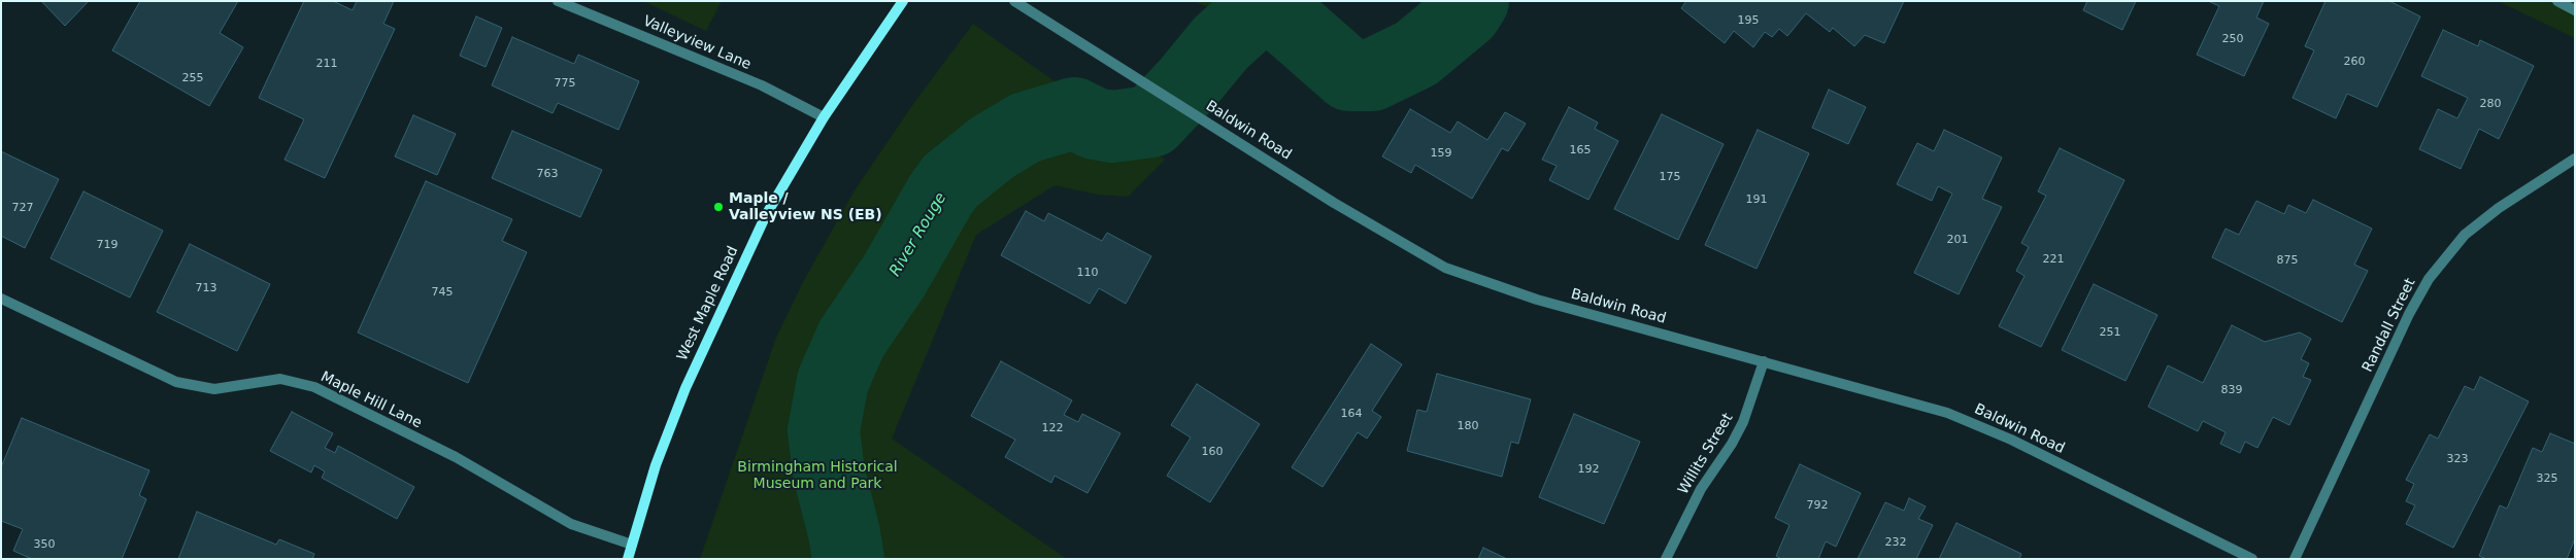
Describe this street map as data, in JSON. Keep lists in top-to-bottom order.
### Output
{
  "streets": {
    "main road": ["West Maple Road"],
    "street": [
      "Valleyview Lane",
      "Baldwin Road",
      "Randall Street",
      "Maple Hill Lane",
      "Willits Street"
    ]
  },
  "crossings": [
    ["Valleyview Lane", "West Maple Road"],
    ["Baldwin Road", "Willits Street"],
    ["West Maple Road", "Maple Hill Lane"]
  ],
  "water": ["River Rouge"],
  "parks": ["Birmingham Historical Museum and Park"],
  "places": ["Maple / Valleyview NS (EB)"],
  "house_numbers": [
    "195",
    "250",
    "260",
    "211",
    "255",
    "775",
    "280",
    "165",
    "159",
    "763",
    "175",
    "191",
    "727",
    "201",
    "719",
    "221",
    "875",
    "110",
    "713",
    "745",
    "251",
    "839",
    "164",
    "180",
    "122",
    "160",
    "323",
    "192",
    "325",
    "792",
    "232",
    "350"
  ]
}
